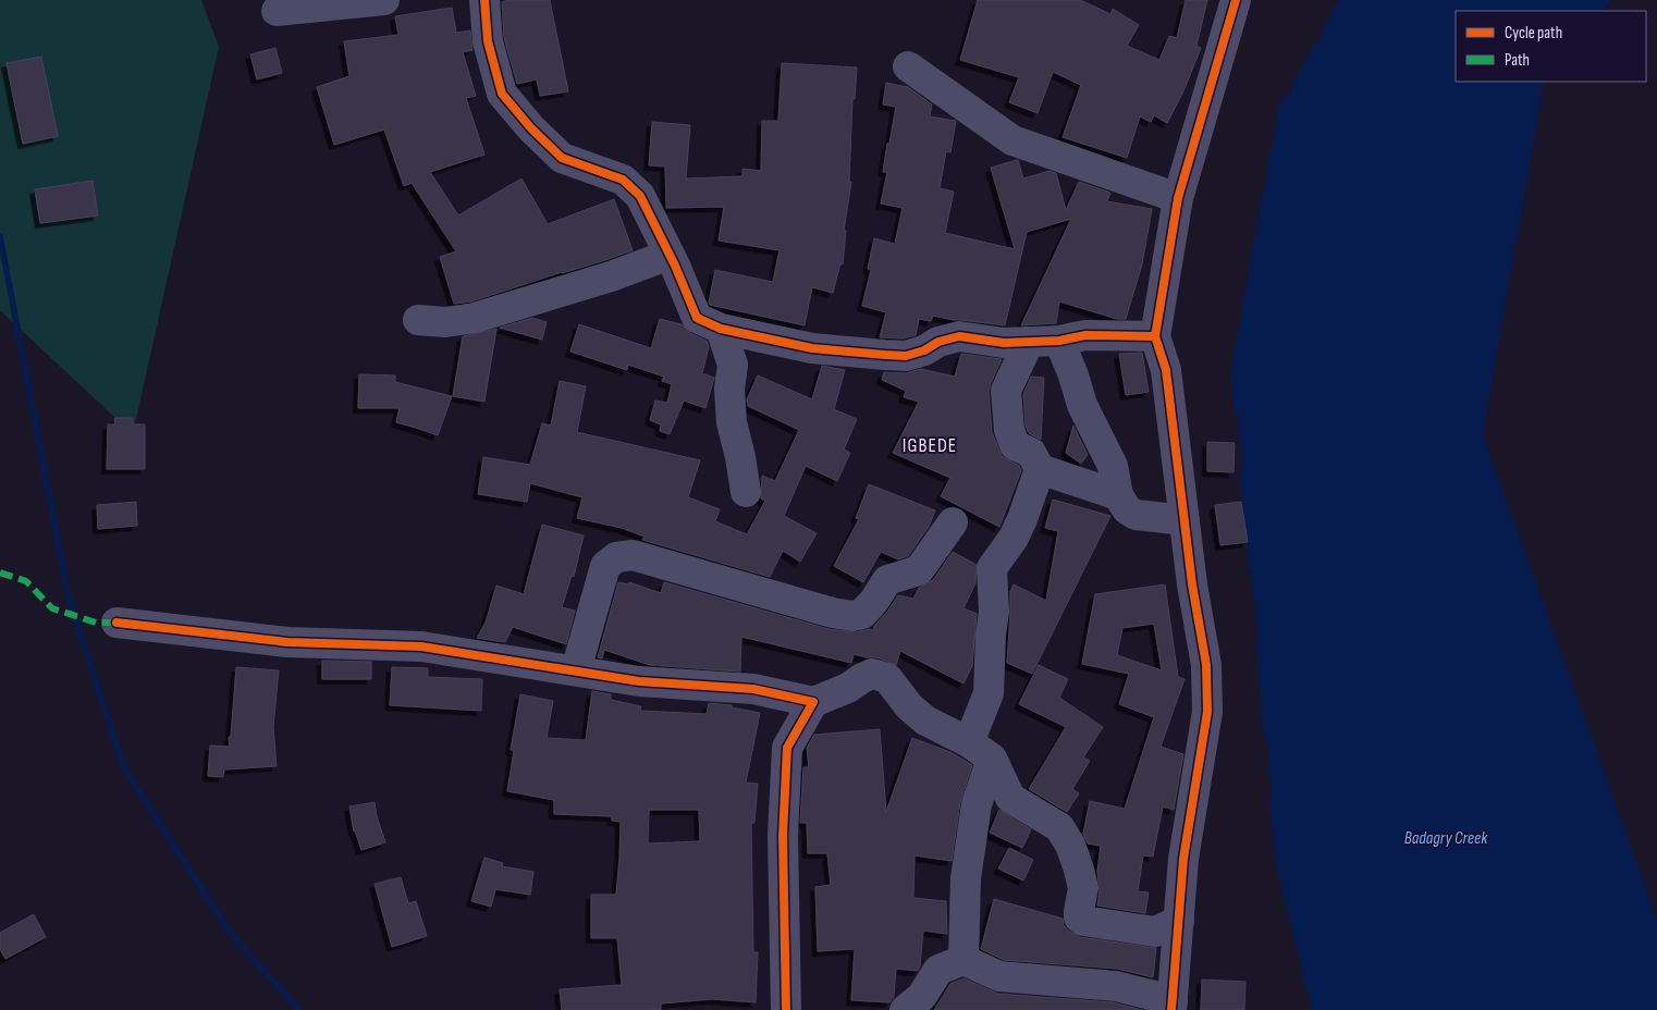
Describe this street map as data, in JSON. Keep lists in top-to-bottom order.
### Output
{
  "districts": ["IGBEDE"],
  "water": ["Badagry Creek"],
  "legend": ["Cycle path", "Path"]
}
